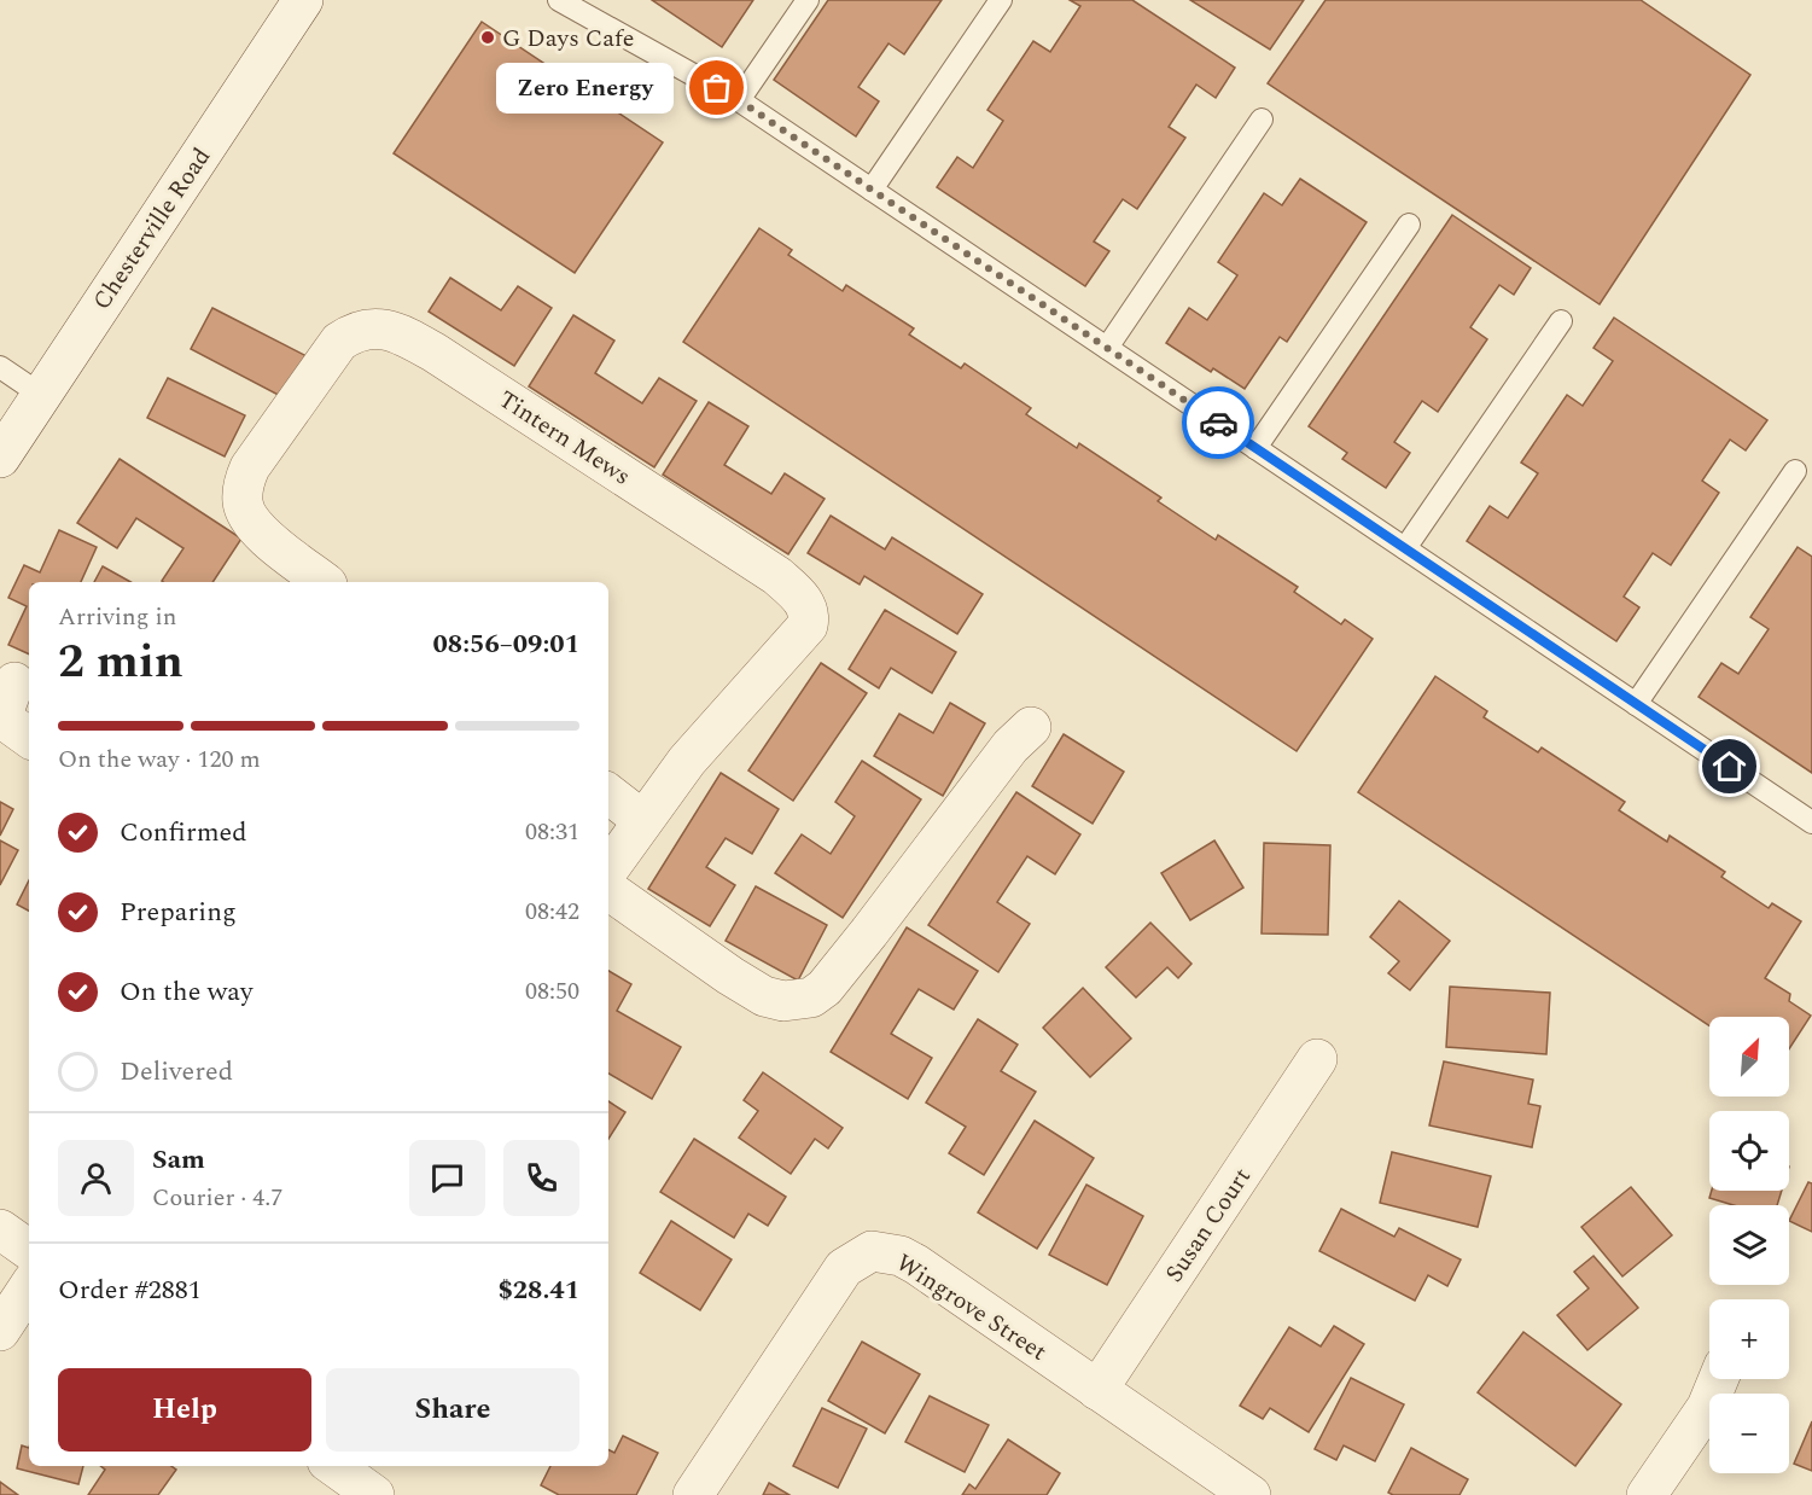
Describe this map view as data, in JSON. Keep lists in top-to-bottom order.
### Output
{
  "streets": {
    "street": [
      "Chesterville Road",
      "Tintern Mews",
      "Susan Court",
      "Wingrove Street"
    ]
  },
  "crossings": [
    ["Susan Court", "Wingrove Street"]
  ],
  "places": ["G Days Cafe", "Zero Energy"],
  "north": "top right",
  "page": {
    "bubble": "Zero Energy",
    "heading": ["2 min", "Arriving in", "08:56–09:01"],
    "panel": [
      "Sam",
      "Courier · 4.7",
      "Order #2881",
      "$28.41"
    ],
    "bar": "On the way · 120 m",
    "list": [
      ["Confirmed", "08:31"],
      ["Preparing", "08:42"],
      ["On the way", "08:50"],
      "Delivered"
    ],
    "map_buttons": ["+", "−"],
    "buttons": ["Help", "Share"]
  }
}
